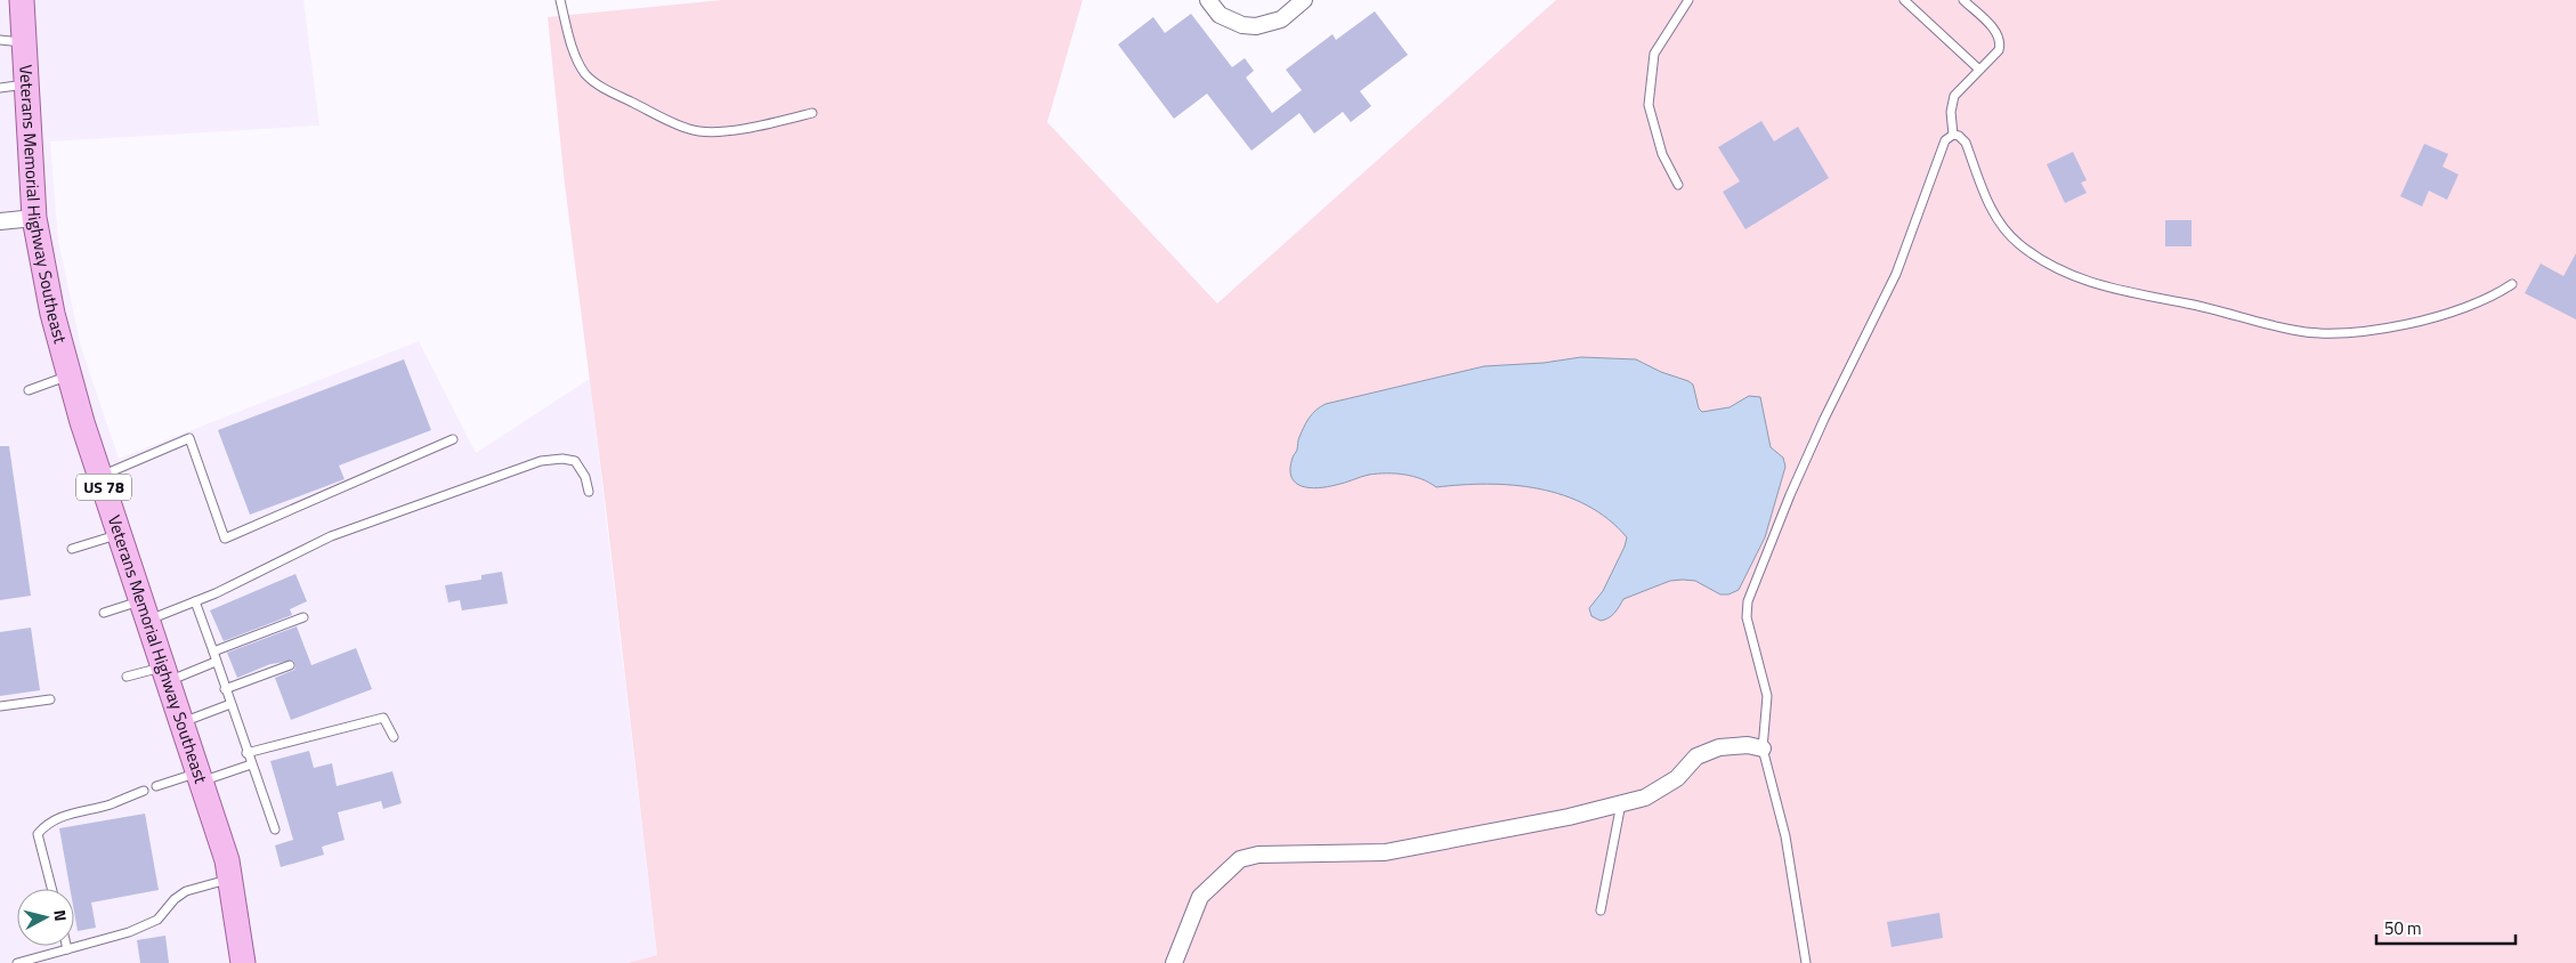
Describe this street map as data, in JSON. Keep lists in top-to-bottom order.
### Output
{
  "streets": {
    "main road": ["Veterans Memorial Highway Southeast", "US 78"]
  },
  "scale_bar": "50 m",
  "north": "right"
}
